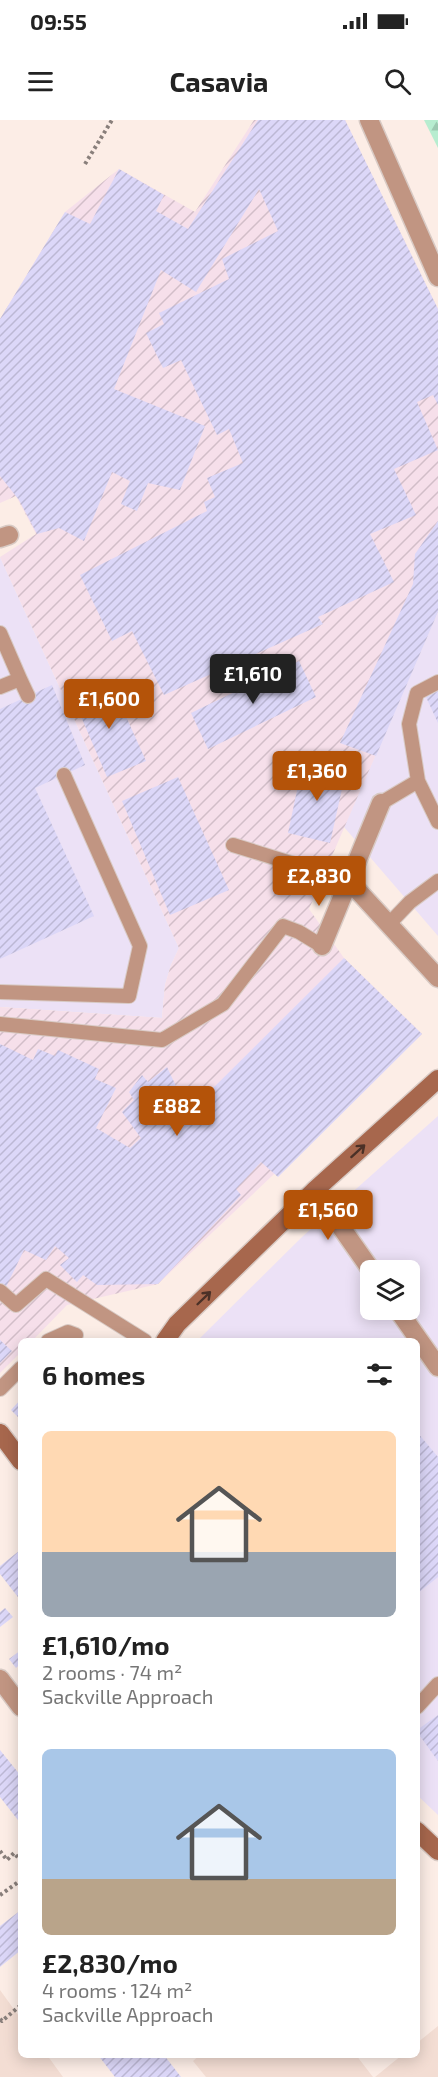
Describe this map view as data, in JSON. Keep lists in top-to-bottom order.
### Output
{
  "page": {
    "status": "09:55",
    "header": "Casavia",
    "price": [
      "£1,610",
      "£1,600",
      "£1,360",
      "£2,830",
      "£882",
      "£1,560"
    ],
    "heading": "6 homes",
    "list": [
      {
        "name": "£1,610/mo",
        "note": "2 rooms · 74 m² · Sackville Approach"
      },
      {
        "name": "£2,830/mo",
        "note": "4 rooms · 124 m² · Sackville Approach"
      }
    ]
  }
}
